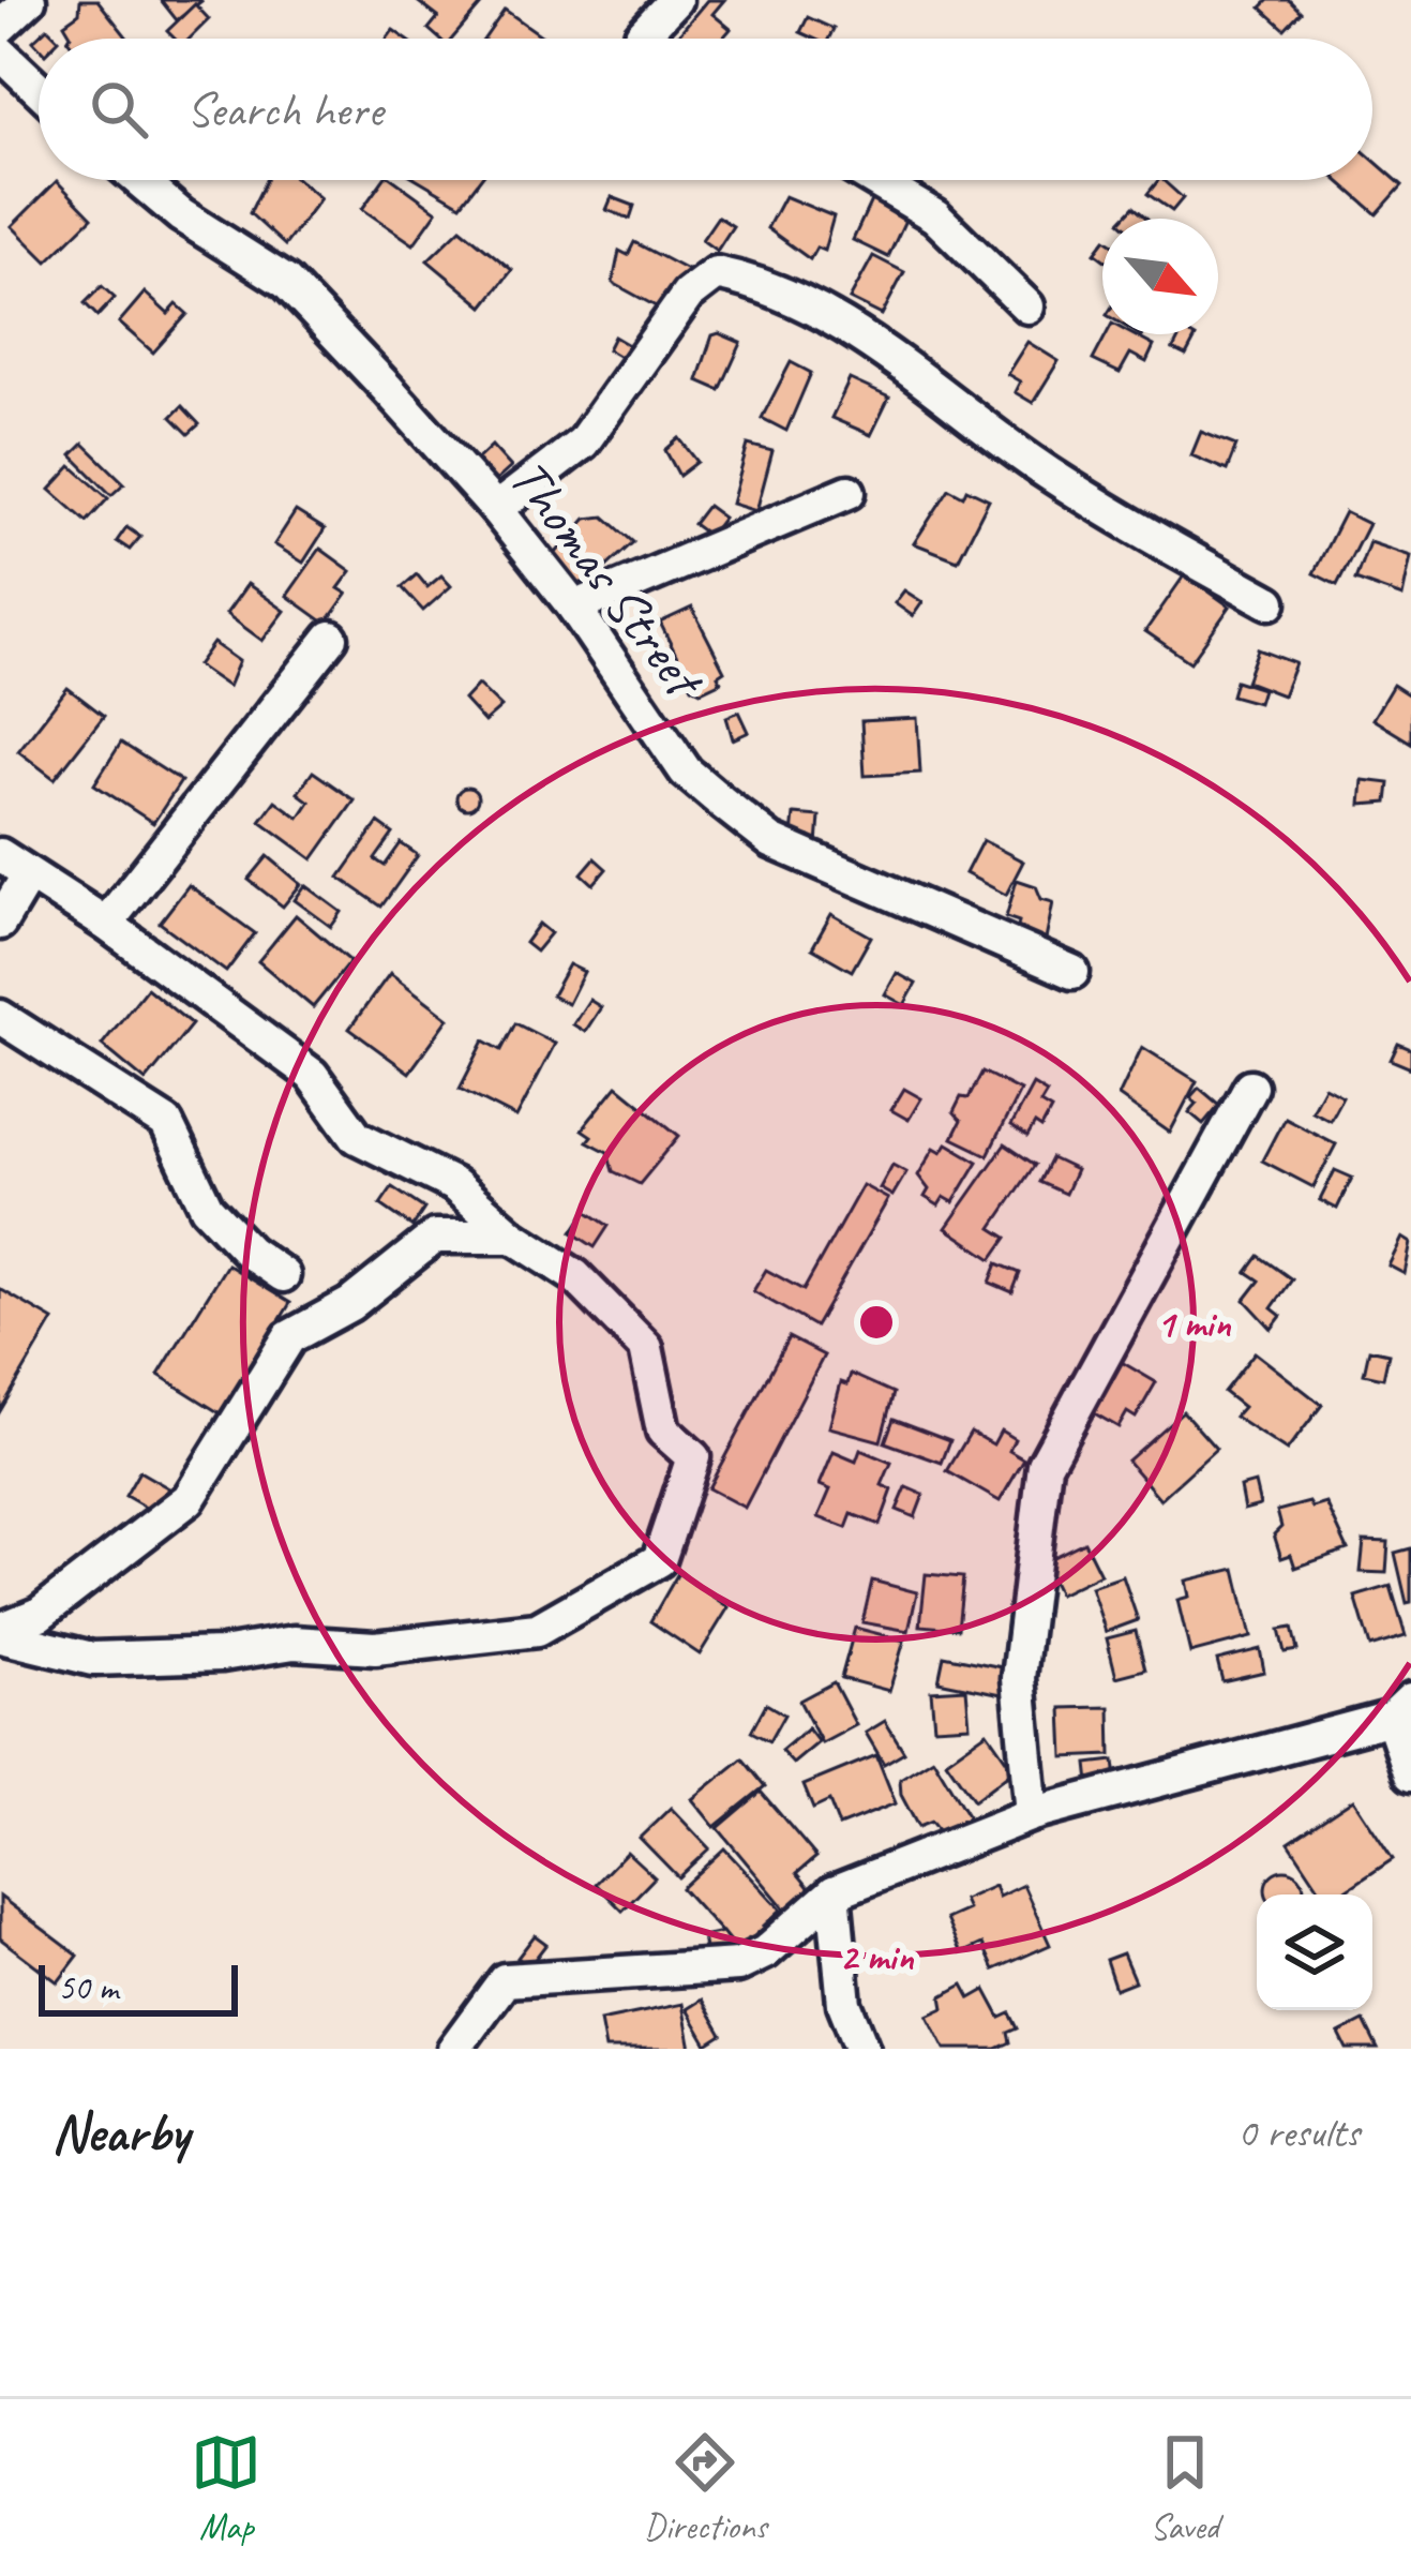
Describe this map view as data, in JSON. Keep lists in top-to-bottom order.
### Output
{
  "streets": {
    "street": ["Thomas Street"]
  },
  "scale_bar": "50 m",
  "north": "bottom right",
  "page": {
    "search": "Search here",
    "scale": "50 m",
    "heading": ["Nearby", "0 results"],
    "nav": ["Map", "Directions", "Saved"]
  },
  "rings": ["1 min", "2 min"]
}
